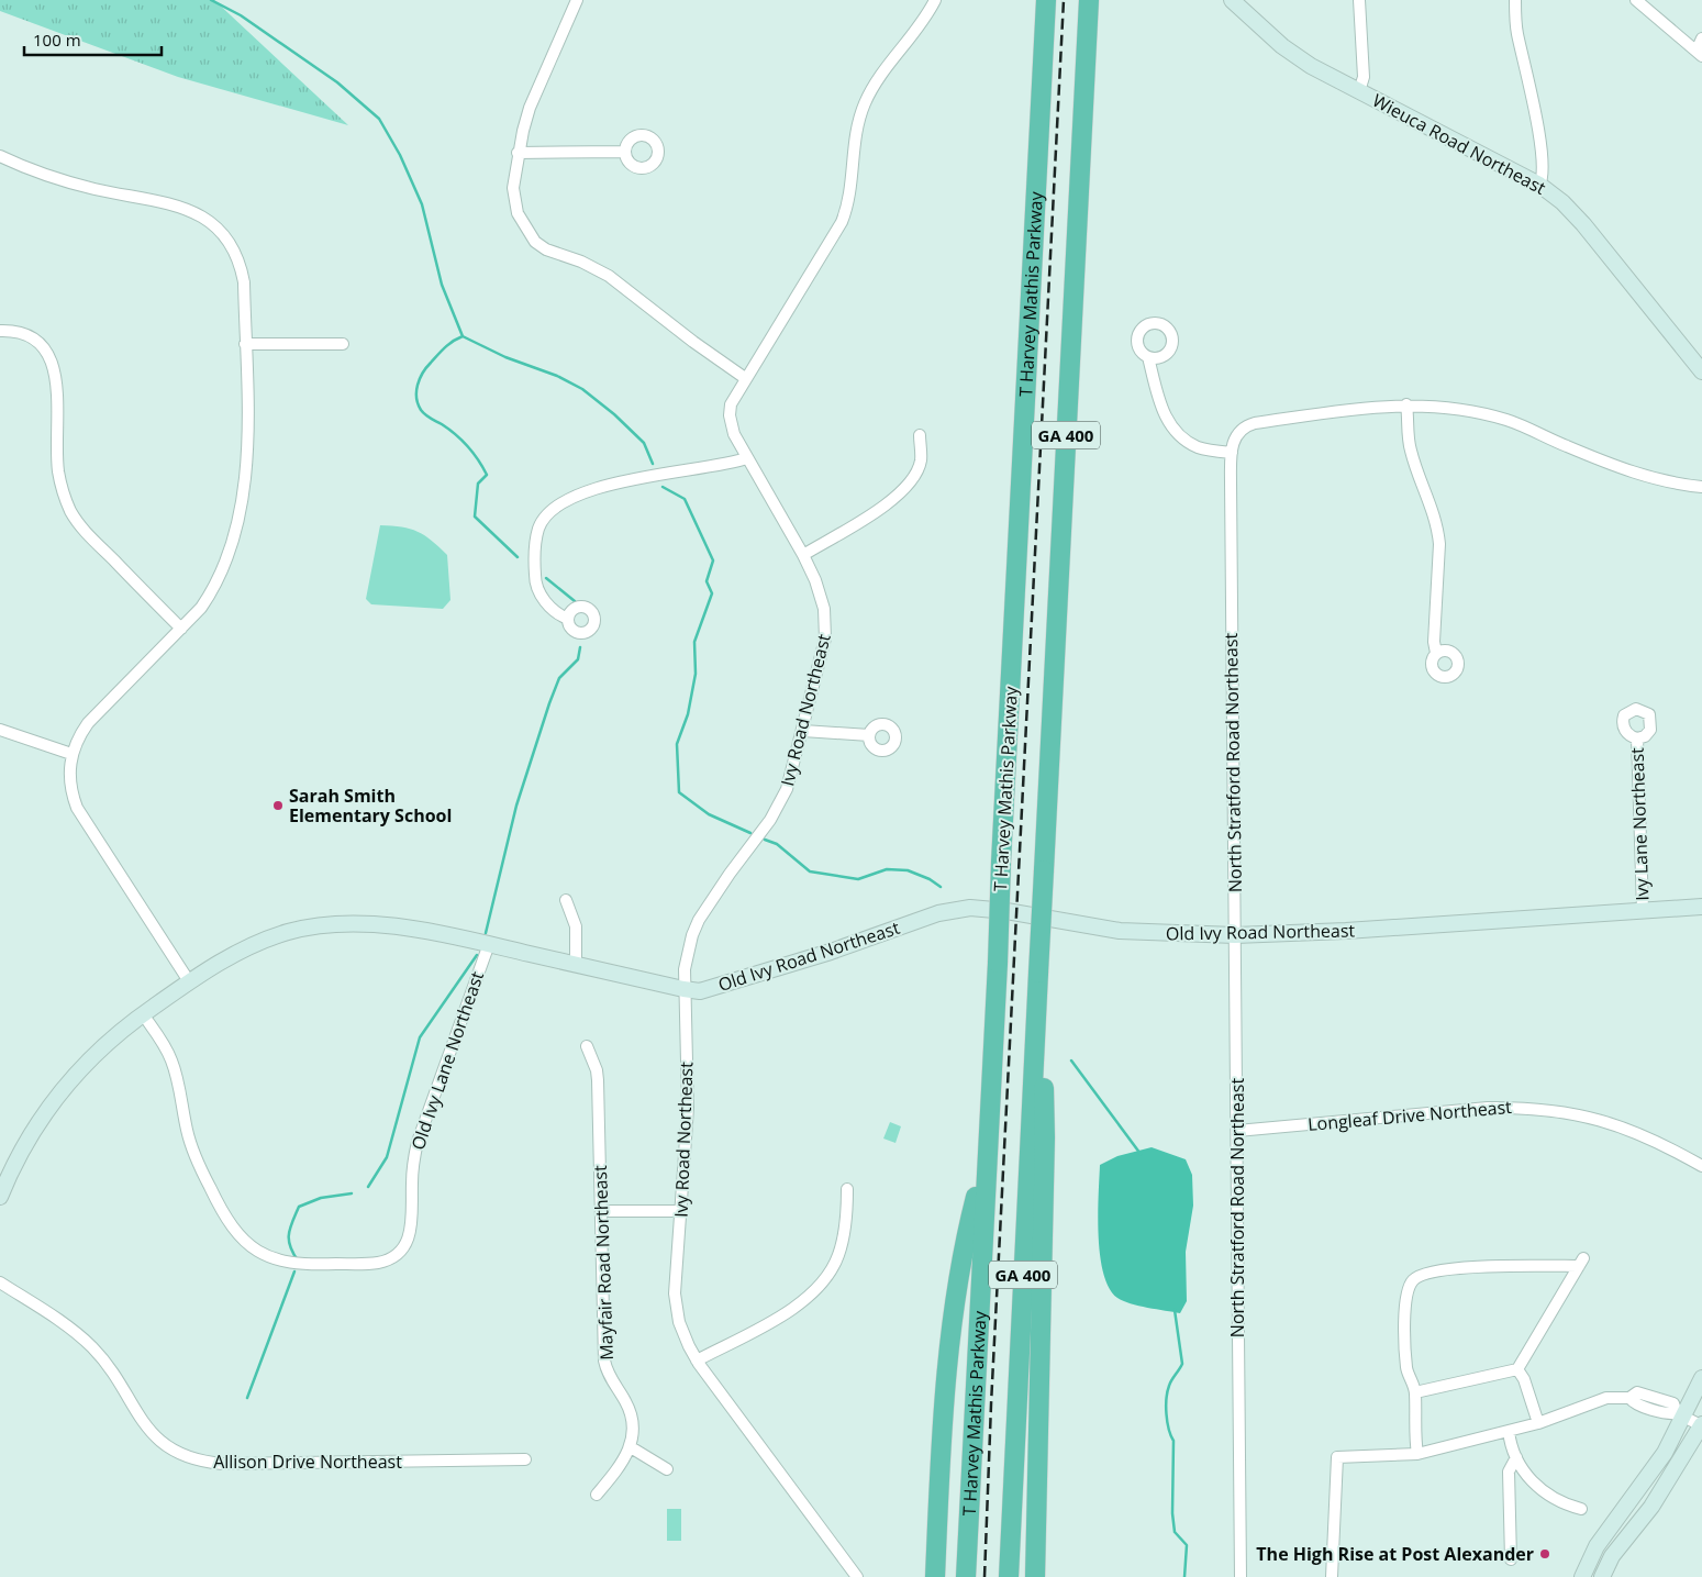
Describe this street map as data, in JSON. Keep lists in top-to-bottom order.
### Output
{
  "streets": {
    "highway": ["T Harvey Mathis Parkway", "GA 400"],
    "street": [
      "Wieuca Road Northeast",
      "Ivy Road Northeast",
      "North Stratford Road Northeast",
      "Ivy Lane Northeast",
      "Old Ivy Road Northeast",
      "Old Ivy Lane Northeast",
      "Longleaf Drive Northeast",
      "Mayfair Road Northeast",
      "Allison Drive Northeast"
    ]
  },
  "crossings": [
    ["Ivy Road Northeast", "Old Ivy Road Northeast"],
    ["North Stratford Road Northeast", "Old Ivy Road Northeast"],
    ["North Stratford Road Northeast", "Longleaf Drive Northeast"],
    ["Ivy Lane Northeast", "Old Ivy Road Northeast"],
    ["Old Ivy Road Northeast", "Old Ivy Lane Northeast"]
  ],
  "places": ["Sarah Smith Elementary School", "The High Rise at Post Alexander"],
  "scale_bar": "100 m"
}
